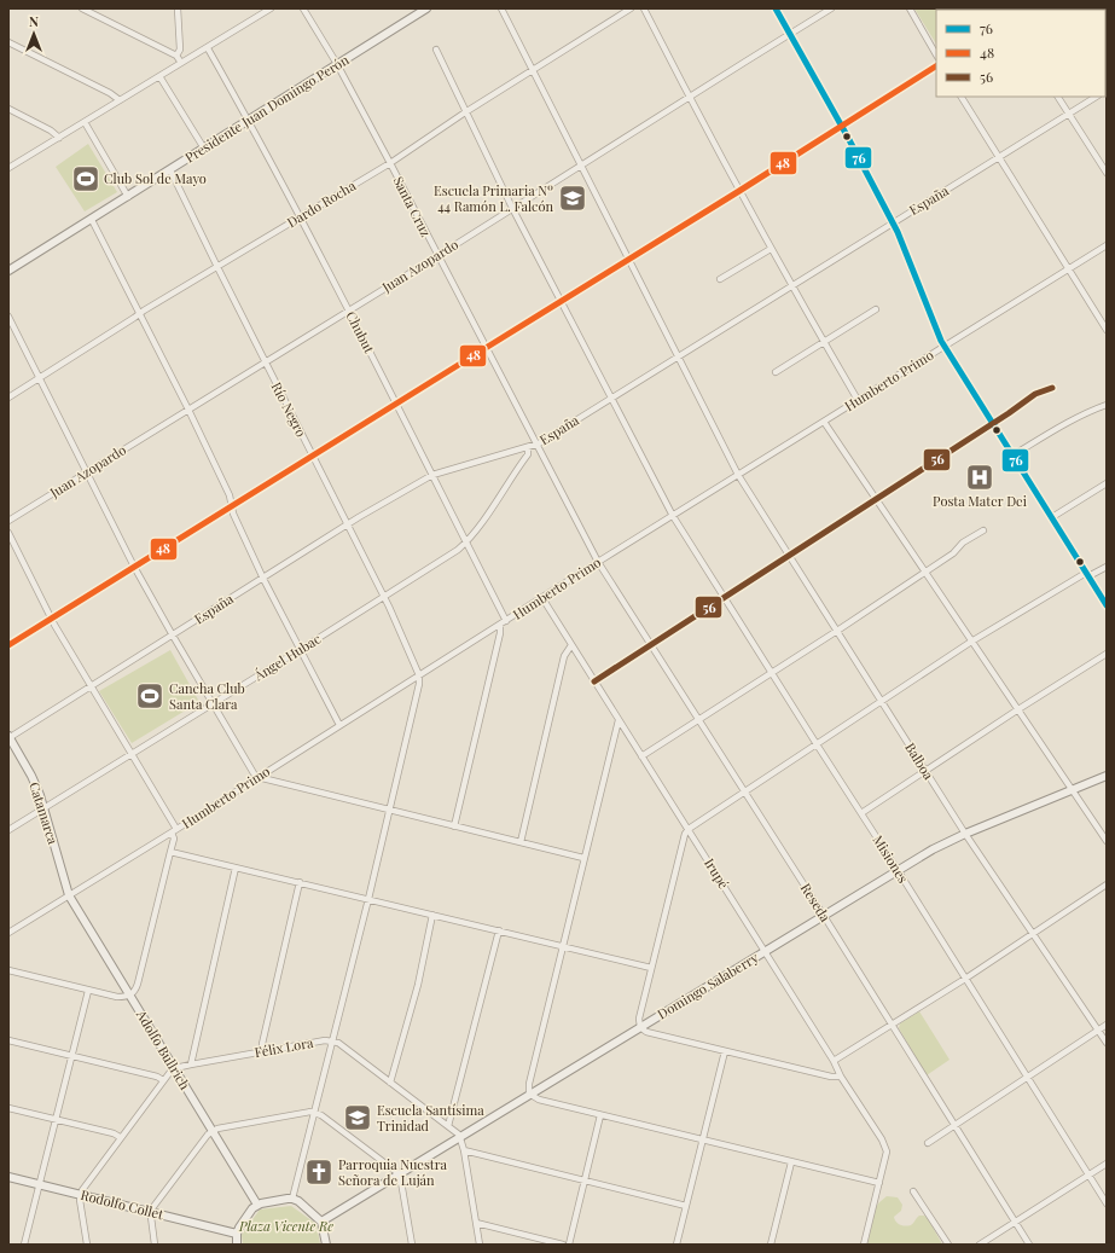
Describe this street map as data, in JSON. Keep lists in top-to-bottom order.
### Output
{
  "streets": {
    "street": [
      "Presidente Juan Domingo Perón",
      "España",
      "Dardo Rocha",
      "Santa Cruz",
      "Juan Azopardo",
      "Chubut",
      "Humberto Primo",
      "Río Negro",
      "Ángel Hubac",
      "Balboa",
      "Catamarca",
      "Misiones",
      "Irupé",
      "Reseda",
      "Domingo Salaberry",
      "Félix Lora",
      "Adolfo Bullrich",
      "Rodolfo Collet"
    ]
  },
  "crossings": [
    ["Presidente Juan Domingo Perón", "Santa Cruz"],
    ["Presidente Juan Domingo Perón", "Chubut"],
    ["Presidente Juan Domingo Perón", "Río Negro"],
    ["España", "Santa Cruz"],
    ["España", "Chubut"],
    ["España", "Río Negro"],
    ["España", "Ángel Hubac"],
    ["España", "Balboa"],
    ["España", "Catamarca"],
    ["España", "Misiones"],
    ["Dardo Rocha", "Santa Cruz"],
    ["Dardo Rocha", "Chubut"],
    ["Dardo Rocha", "Río Negro"],
    ["Dardo Rocha", "Balboa"],
    ["Dardo Rocha", "Misiones"],
    ["Santa Cruz", "Juan Azopardo"],
    ["Santa Cruz", "Humberto Primo"],
    ["Santa Cruz", "Reseda"],
    ["Juan Azopardo", "Chubut"],
    ["Juan Azopardo", "Río Negro"],
    ["Juan Azopardo", "Balboa"],
    ["Juan Azopardo", "Misiones"],
    ["Chubut", "Humberto Primo"],
    ["Chubut", "Ángel Hubac"],
    ["Humberto Primo", "Río Negro"],
    ["Humberto Primo", "Balboa"],
    ["Humberto Primo", "Catamarca"],
    ["Humberto Primo", "Misiones"],
    ["Humberto Primo", "Irupé"],
    ["Humberto Primo", "Reseda"],
    ["Humberto Primo", "Adolfo Bullrich"],
    ["Río Negro", "Ángel Hubac"],
    ["Ángel Hubac", "Catamarca"],
    ["Balboa", "Domingo Salaberry"],
    ["Catamarca", "Adolfo Bullrich"],
    ["Misiones", "Domingo Salaberry"],
    ["Irupé", "Domingo Salaberry"],
    ["Reseda", "Domingo Salaberry"],
    ["Domingo Salaberry", "Félix Lora"],
    ["Félix Lora", "Adolfo Bullrich"]
  ],
  "parks": ["Plaza Vicente Re"],
  "places": {
    "sports": ["Club Sol de Mayo", "Cancha Club Santa Clara"],
    "school or university": ["Escuela Primaria Nº 44 Ramón L. Falcón", "Escuela Santísima Trinidad"],
    "hospital": ["Posta Mater Dei"],
    "church": ["Parroquia Nuestra Señora de Luján"]
  },
  "lines": ["transit line 76", "transit line 48", "transit line 56"],
  "legend": ["76", "48", "56"],
  "north": "top"
}
